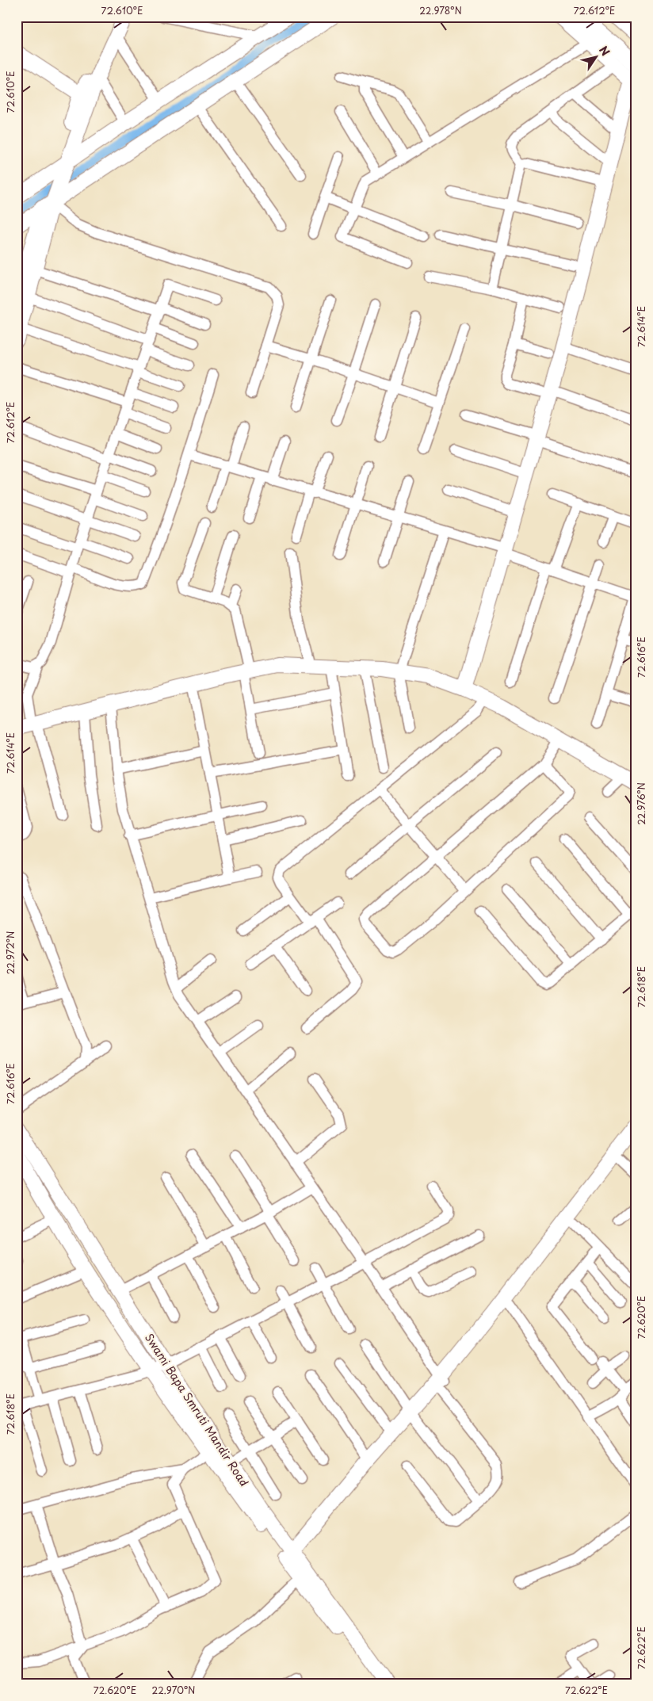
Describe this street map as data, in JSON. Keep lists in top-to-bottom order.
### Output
{
  "streets": {
    "street": ["Swami Bapa Smruti Mandir Road"]
  },
  "north": "top right",
  "coordinates": [
    "72.610°E",
    "22.978°N",
    "72.612°E",
    "72.614°E",
    "72.616°E",
    "22.976°N",
    "22.972°N",
    "72.618°E",
    "72.620°E",
    "72.622°E",
    "22.970°N"
  ]
}
